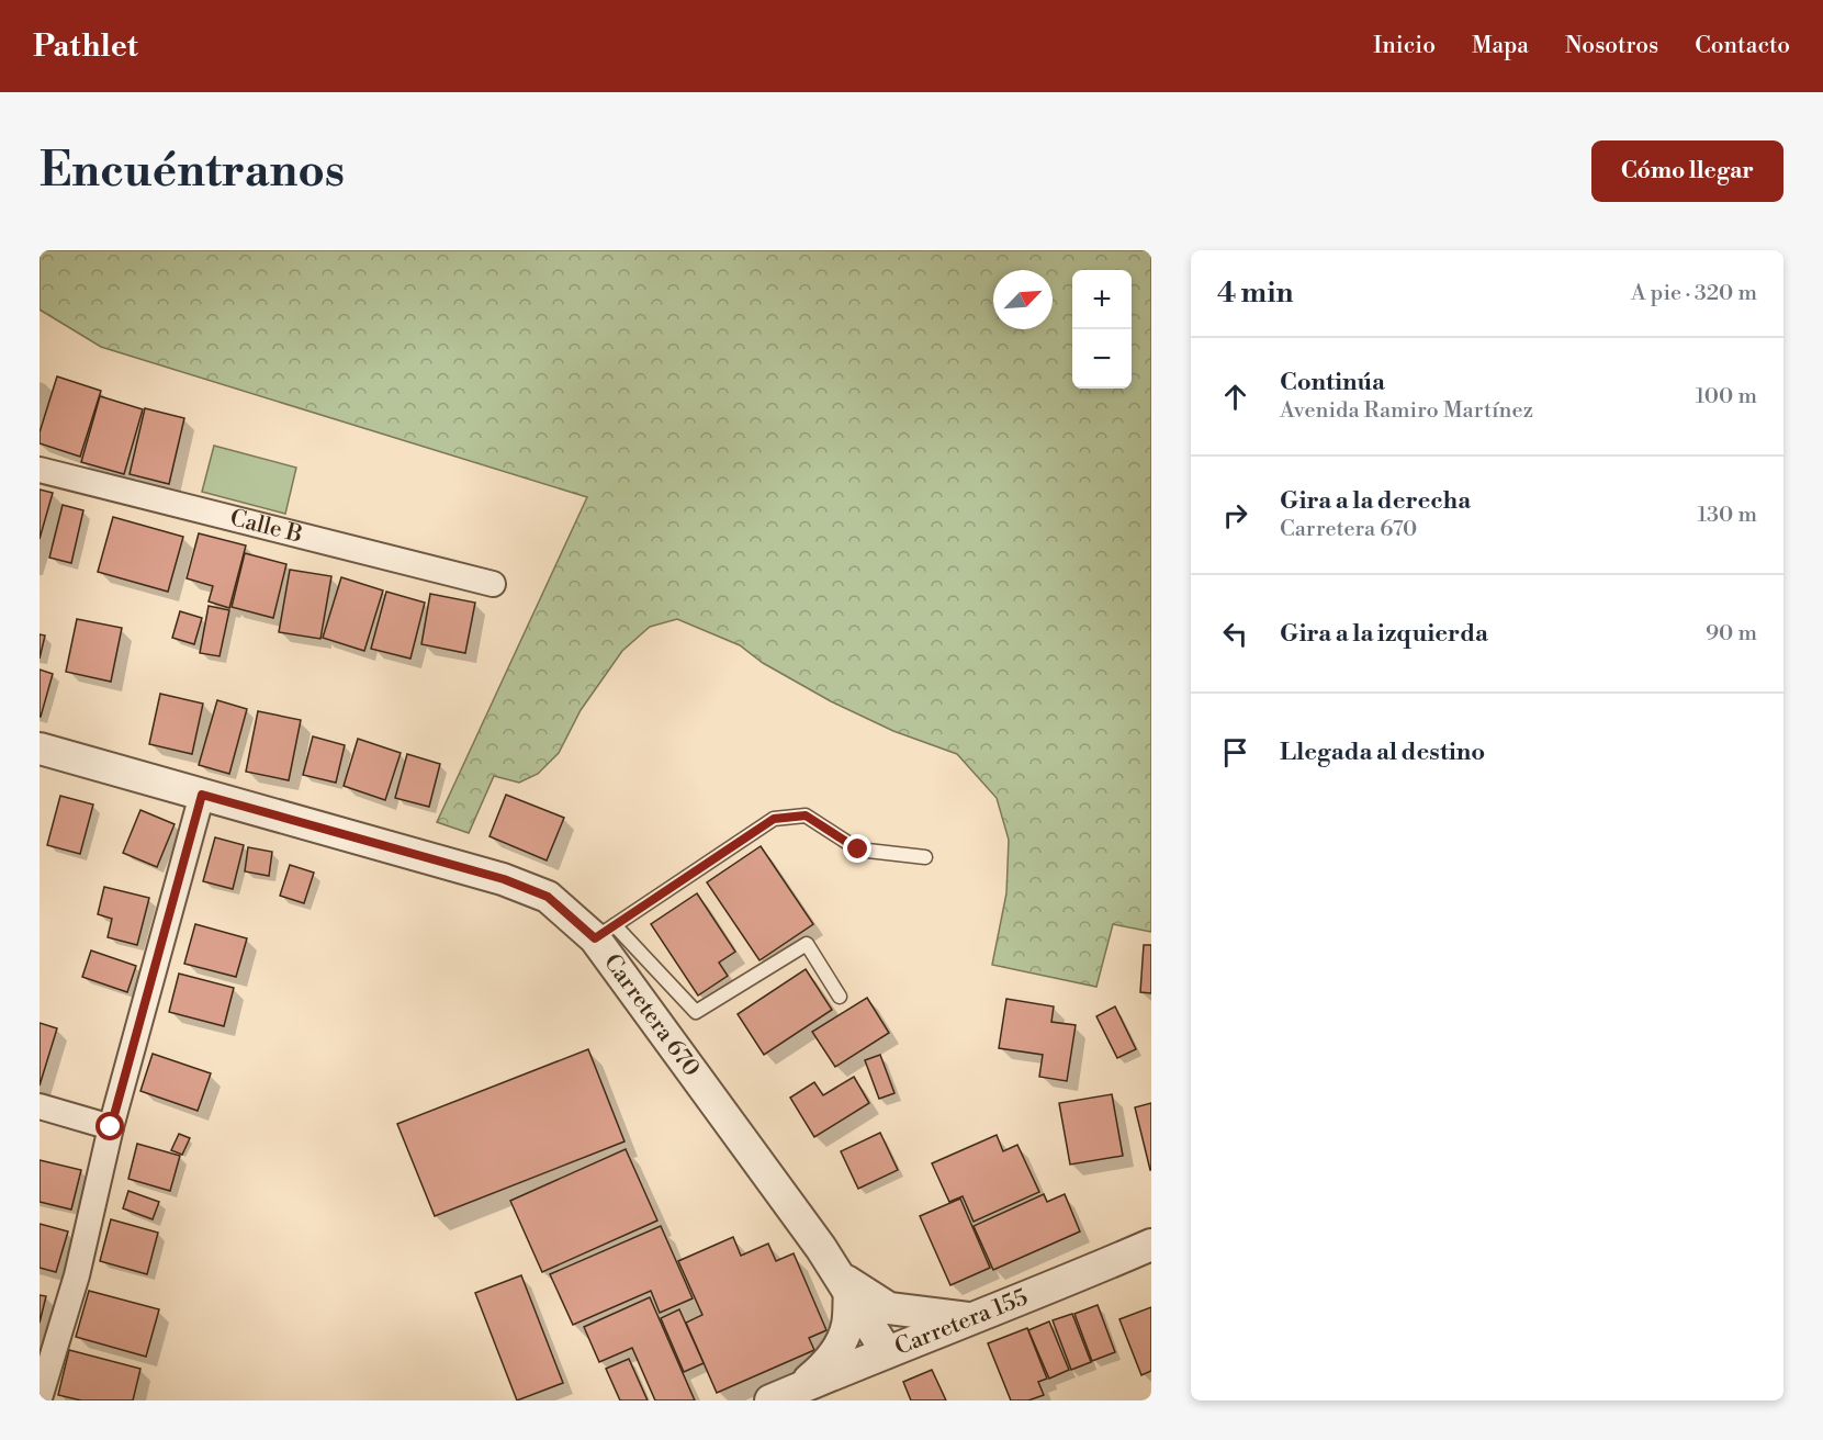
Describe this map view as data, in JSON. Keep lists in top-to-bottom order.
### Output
{
  "streets": {
    "street": ["Calle B", "Carretera 670", "Carretera 155"]
  },
  "crossings": [
    ["Carretera 670", "Carretera 155"]
  ],
  "north": "top right",
  "page": {
    "header": "Pathlet",
    "nav": [
      "Inicio",
      "Mapa",
      "Nosotros",
      "Contacto"
    ],
    "buttons": "Cómo llegar",
    "title": "Encuéntranos",
    "heading": ["4 min", "A pie · 320 m"],
    "map_buttons": ["+", "−"],
    "list": [
      ["Continúa", "Avenida Ramiro Martínez", "100 m"],
      ["Gira a la derecha", "Carretera 670", "130 m"],
      ["Gira a la izquierda", "90 m"],
      "Llegada al destino"
    ]
  }
}
